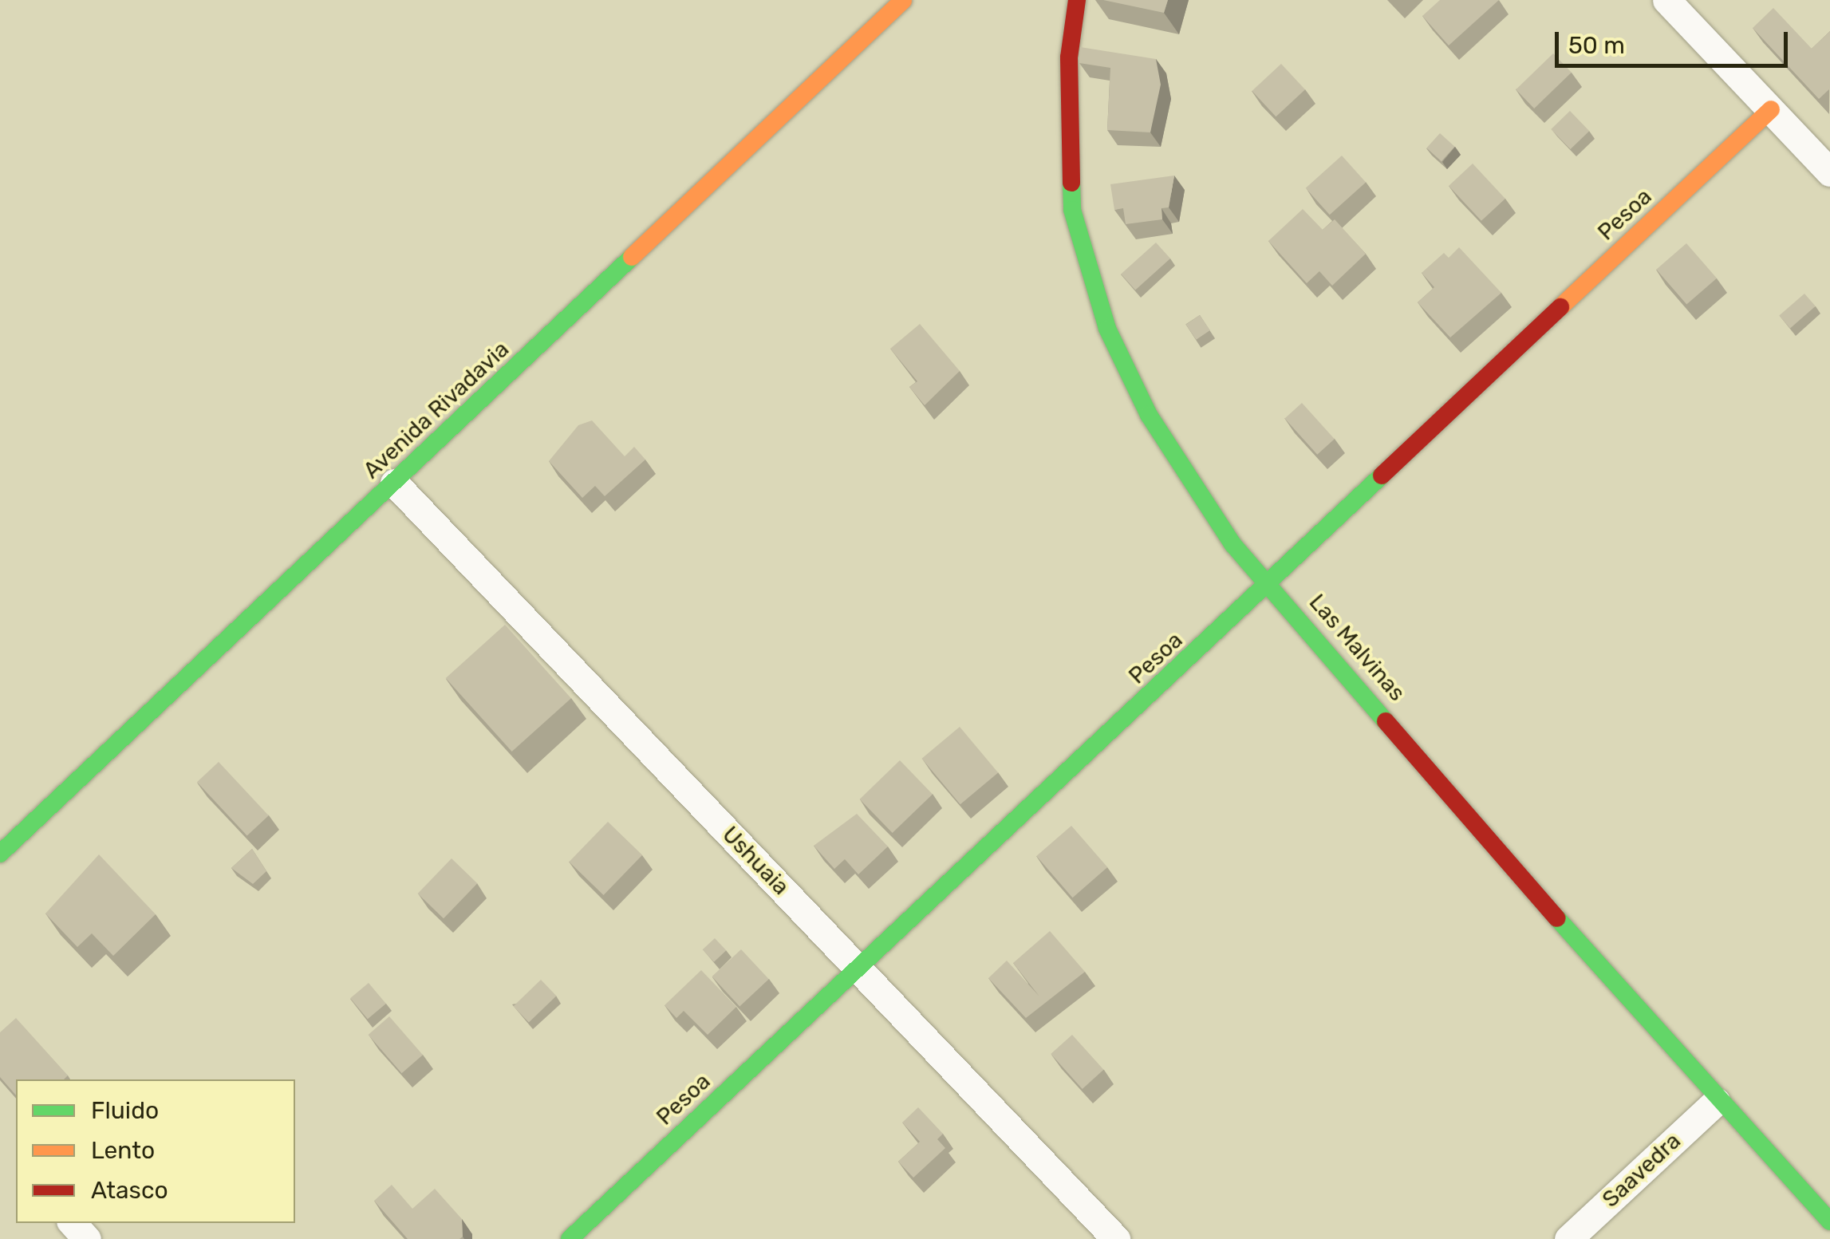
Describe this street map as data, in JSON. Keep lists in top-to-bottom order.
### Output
{
  "streets": {
    "street": [
      "Pesoa",
      "Avenida Rivadavia",
      "Las Malvinas",
      "Ushuaia",
      "Saavedra"
    ]
  },
  "crossings": [
    ["Pesoa", "Las Malvinas"],
    ["Pesoa", "Ushuaia"],
    ["Avenida Rivadavia", "Ushuaia"],
    ["Las Malvinas", "Saavedra"]
  ],
  "legend": ["Fluido", "Lento", "Atasco"],
  "scale_bar": "50 m"
}
